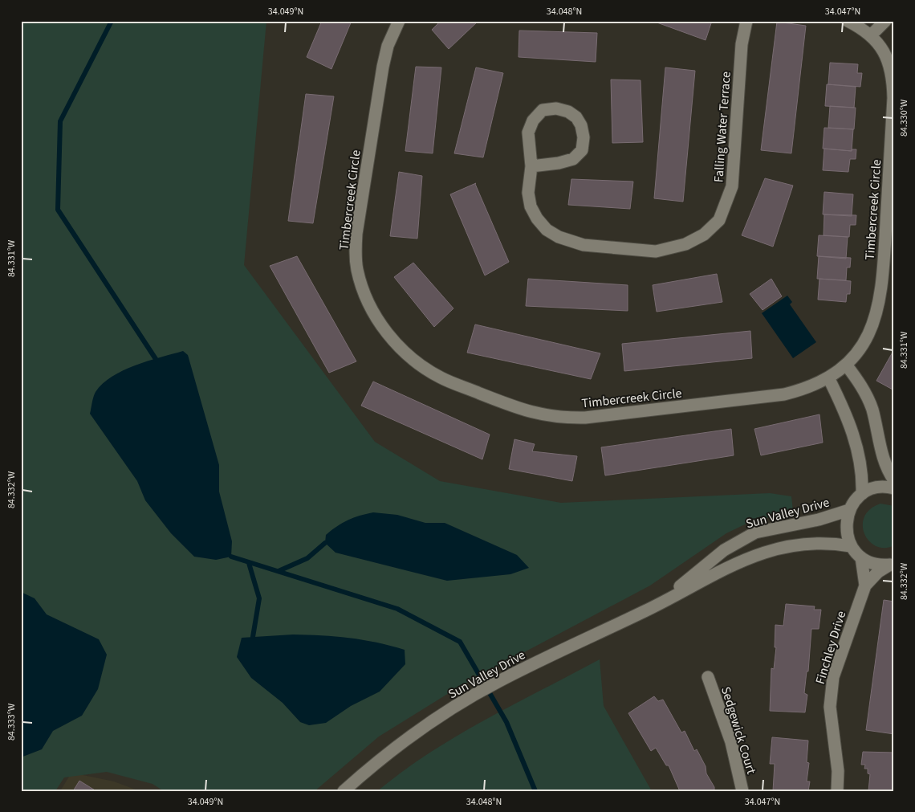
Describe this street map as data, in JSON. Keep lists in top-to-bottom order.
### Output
{
  "streets": {
    "street": [
      "Falling Water Terrace",
      "Timbercreek Circle",
      "Sun Valley Drive",
      "Finchley Drive",
      "Sedgewick Court"
    ]
  },
  "crossings": [
    ["Sun Valley Drive", "Finchley Drive"]
  ],
  "coordinates": [
    "34.049°N",
    "34.048°N",
    "34.047°N",
    "84.330°W",
    "84.331°W",
    "84.332°W",
    "84.333°W"
  ]
}
